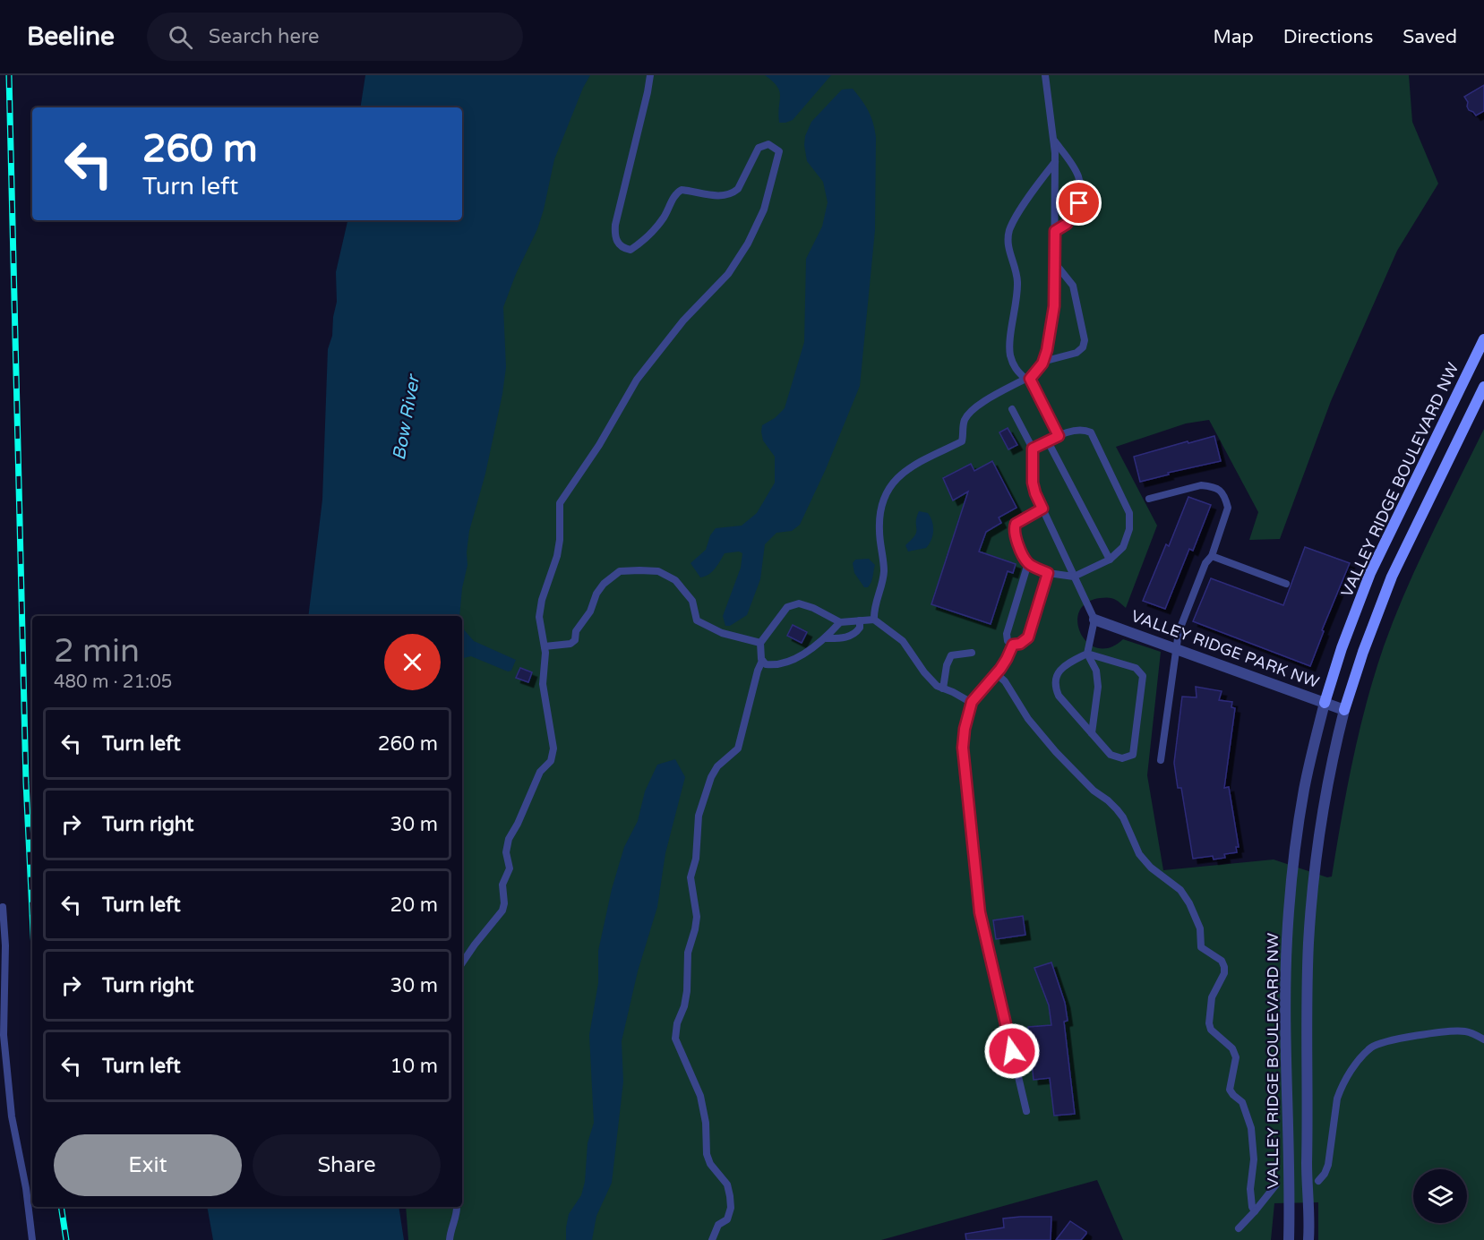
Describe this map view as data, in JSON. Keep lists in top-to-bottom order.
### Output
{
  "streets": {
    "street": ["VALLEY RIDGE BOULEVARD NW", "VALLEY RIDGE PARK NW"]
  },
  "crossings": [
    ["VALLEY RIDGE BOULEVARD NW", "VALLEY RIDGE PARK NW"]
  ],
  "water": ["Bow River"],
  "page": {
    "header": "Beeline",
    "search": "Search here",
    "nav": ["Map", "Directions", "Saved"],
    "turn": ["260 m", "Turn left"],
    "heading": ["2 min", "480 m · 21:05"],
    "list": [
      {
        "name": "Turn left",
        "value": "260 m"
      },
      {
        "name": "Turn right",
        "value": "30 m"
      },
      {
        "name": "Turn left",
        "value": "20 m"
      },
      {
        "name": "Turn right",
        "value": "30 m"
      },
      {
        "name": "Turn left",
        "value": "10 m"
      }
    ],
    "buttons": ["Exit", "Share"]
  }
}
